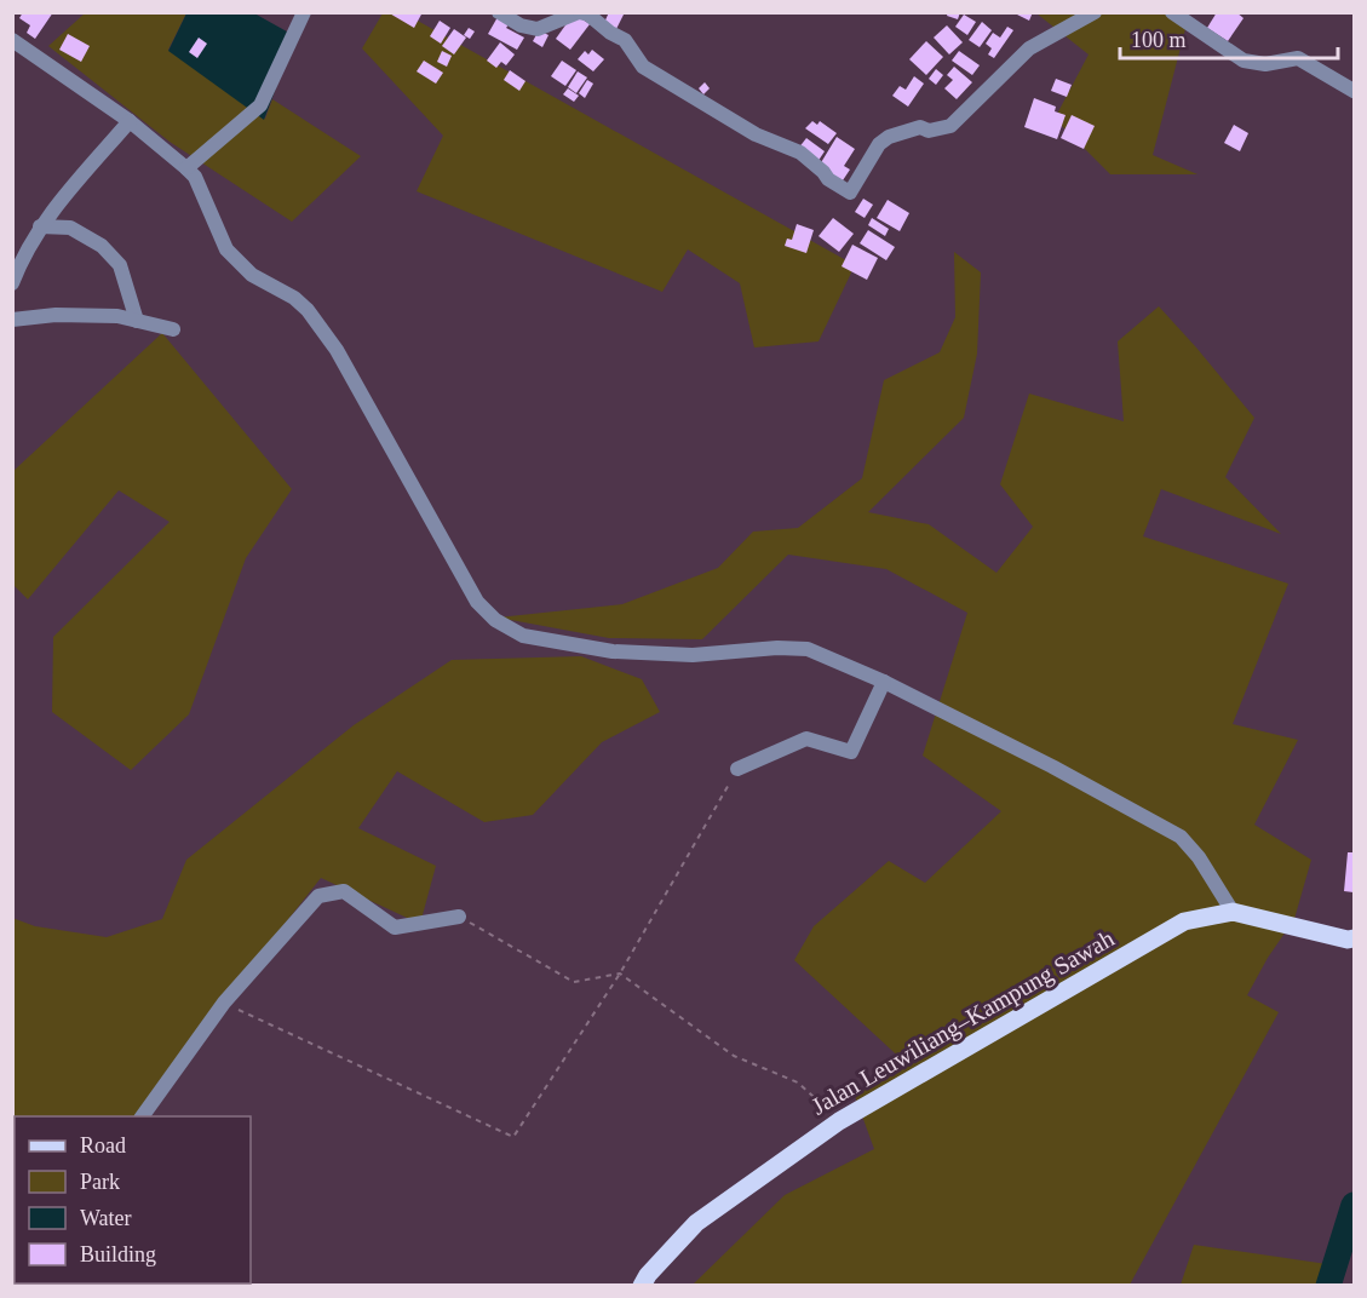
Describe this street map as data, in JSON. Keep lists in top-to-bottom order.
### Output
{
  "streets": {
    "main road": ["Jalan Leuwiliang–Kampung Sawah"]
  },
  "legend": [
    "Road",
    "Park",
    "Water",
    "Building"
  ],
  "scale_bar": "100 m"
}
